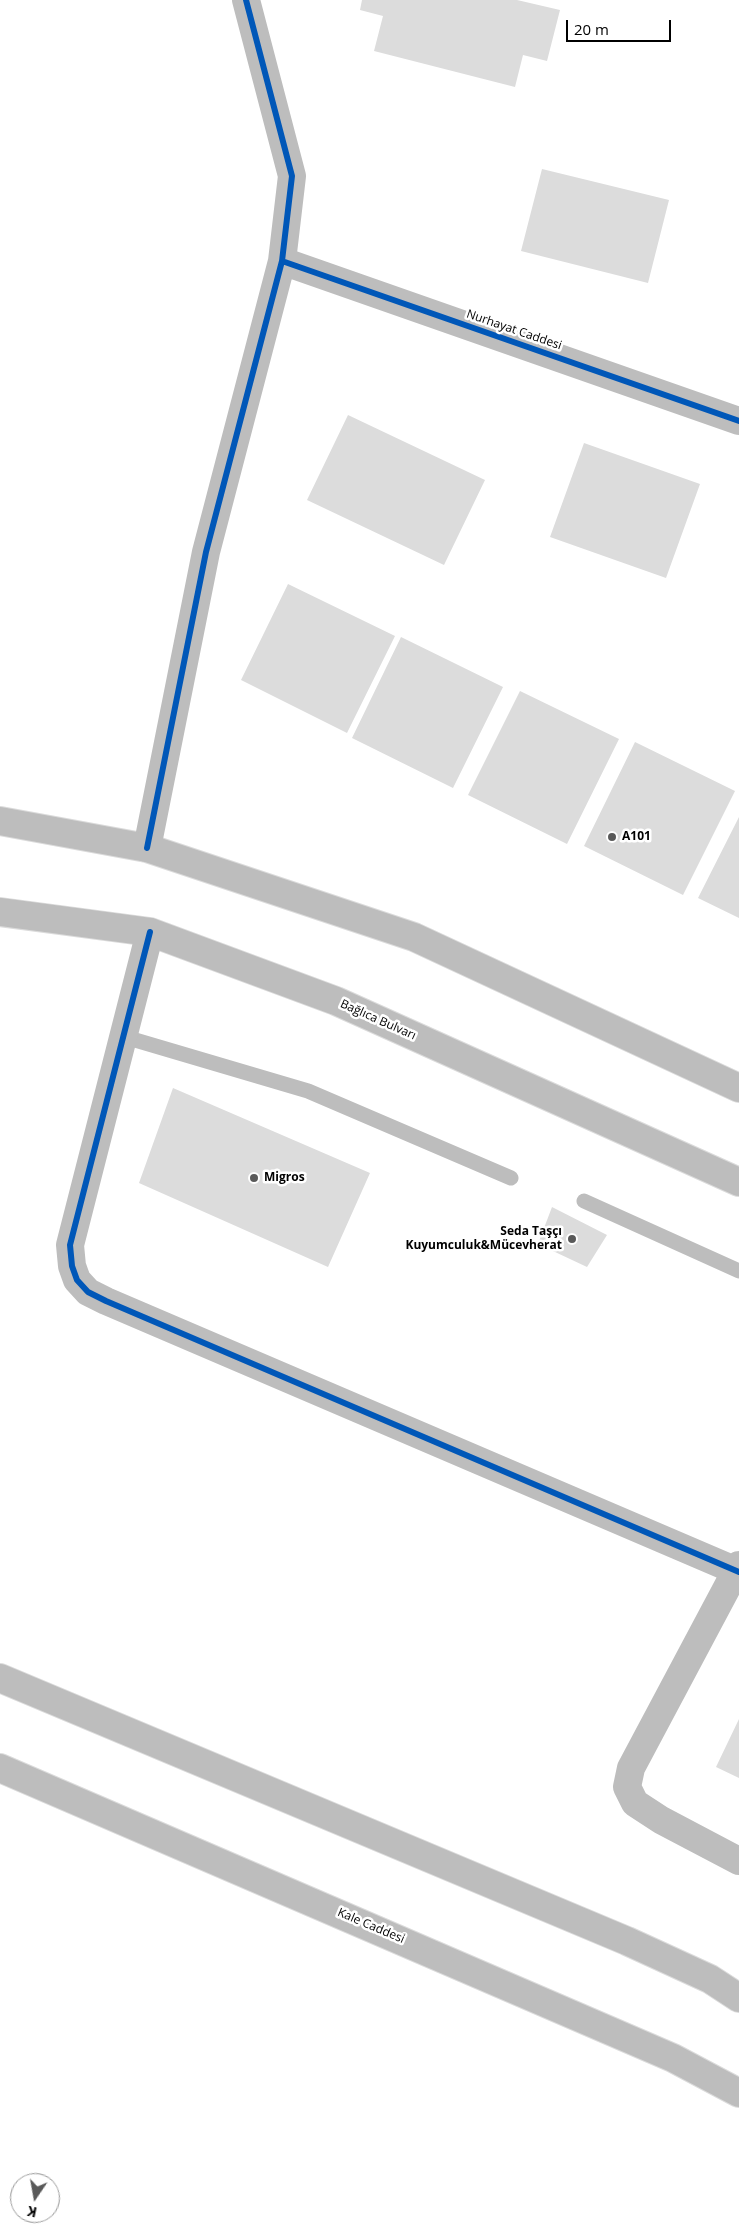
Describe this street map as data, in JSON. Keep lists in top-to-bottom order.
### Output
{
  "streets": {
    "main road": ["Nurhayat Caddesi", "Bağlıca Bulvarı", "Kale Caddesi"]
  },
  "places": ["A101", "Migros", "Seda Taşçı Kuyumculuk&Mücevherat"],
  "scale_bar": "20 m",
  "north": "bottom"
}
